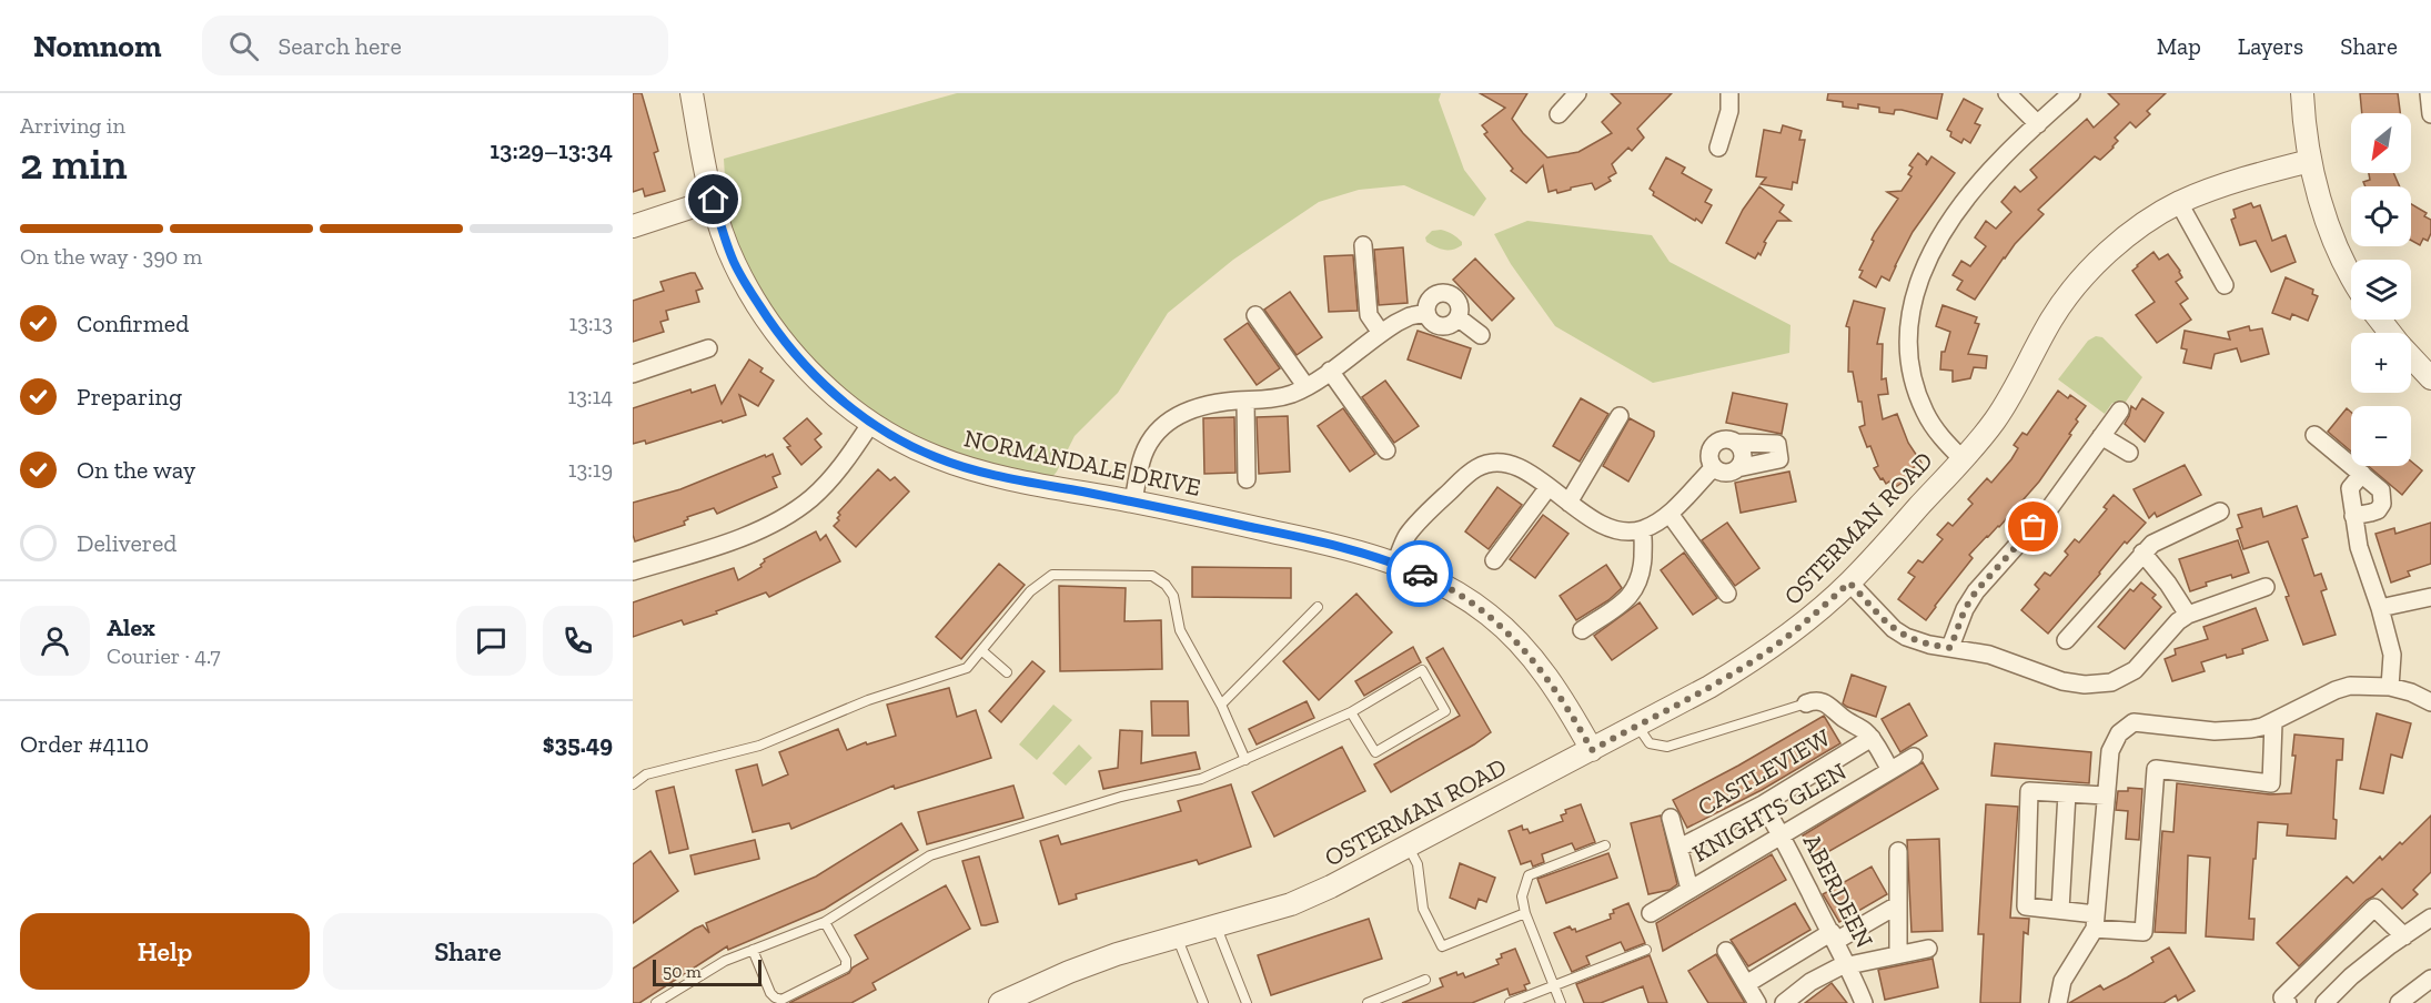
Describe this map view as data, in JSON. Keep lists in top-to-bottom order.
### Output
{
  "streets": {
    "street": [
      "NORMANDALE DRIVE",
      "OSTERMAN ROAD",
      "CASTLEVIEW",
      "KNIGHTS GLEN",
      "ABERDEEN"
    ]
  },
  "crossings": [
    ["NORMANDALE DRIVE", "OSTERMAN ROAD"],
    ["CASTLEVIEW", "ABERDEEN"],
    ["KNIGHTS GLEN", "ABERDEEN"]
  ],
  "scale_bar": "50 m",
  "north": "bottom left",
  "page": {
    "header": "Nomnom",
    "search": "Search here",
    "nav": ["Map", "Layers", "Share"],
    "heading": ["2 min", "Arriving in", "13:29–13:34"],
    "panel": [
      "Alex",
      "Courier · 4.7",
      "Order #4110",
      "$35.49"
    ],
    "map_buttons": ["+", "−"],
    "bar": "On the way · 390 m",
    "list": [
      ["Confirmed", "13:13"],
      ["Preparing", "13:14"],
      ["On the way", "13:19"],
      "Delivered"
    ],
    "buttons": ["Help", "Share"],
    "scale": "50 m"
  }
}
